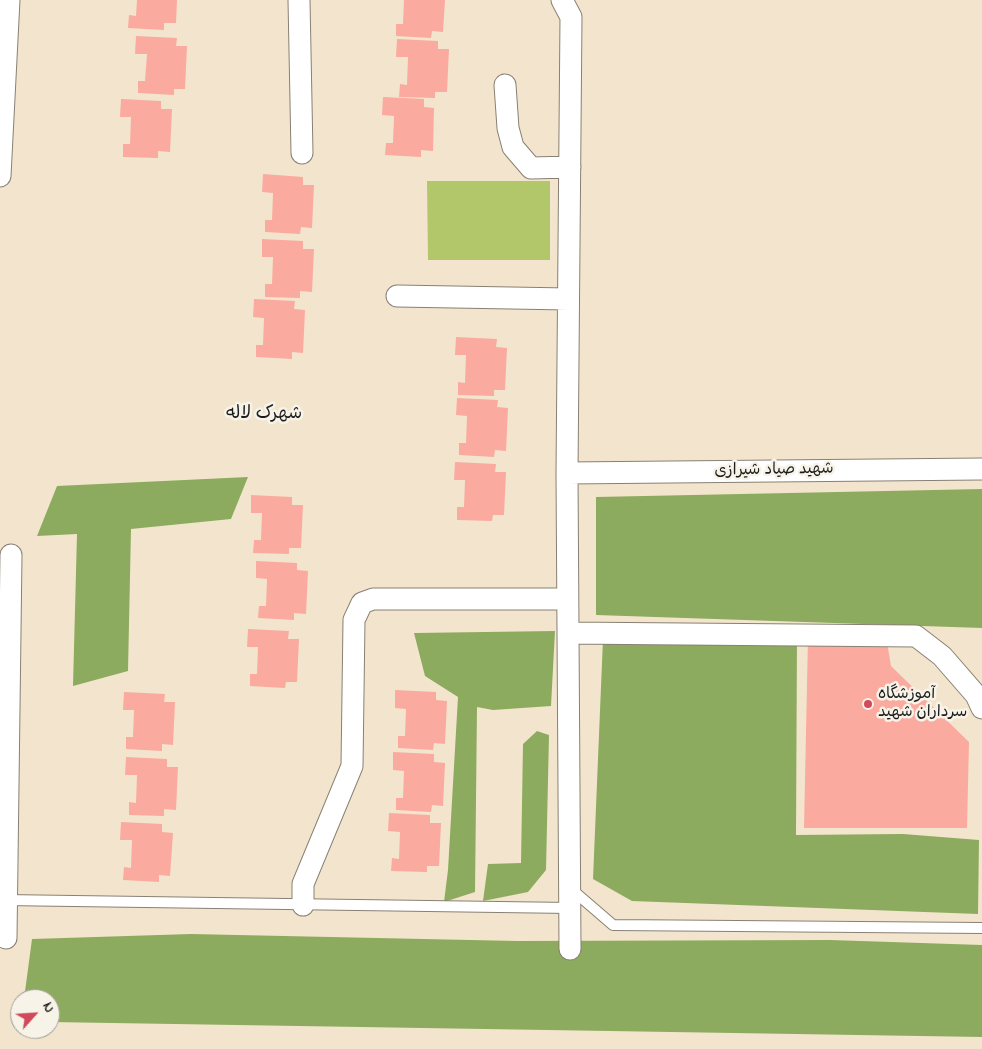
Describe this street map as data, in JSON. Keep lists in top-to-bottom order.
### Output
{
  "streets": {
    "street": ["شهید صیاد شیرازی"]
  },
  "districts": ["شهرک لاله"],
  "places": ["آموزشگاه سرداران شهید"],
  "north": "top right"
}
